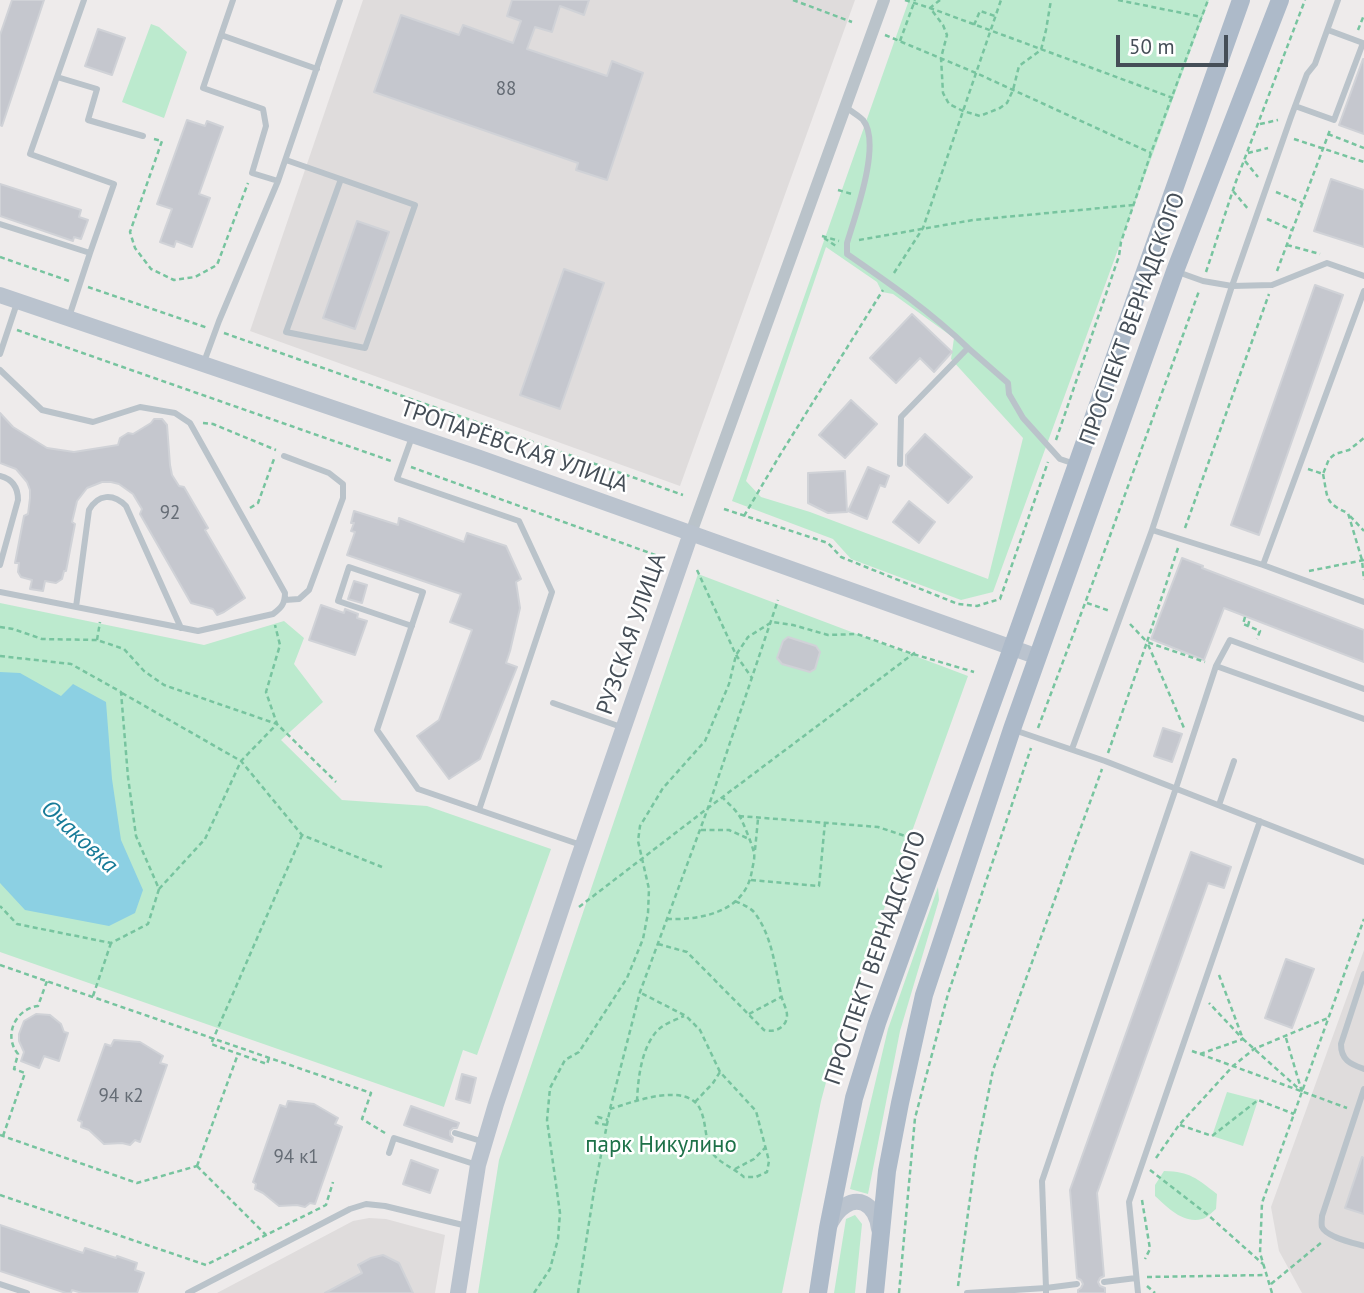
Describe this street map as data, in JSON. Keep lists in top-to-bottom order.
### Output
{
  "streets": {
    "main road": ["ПРОСПЕКТ ВЕРНАДСКОГО"],
    "street": ["ТРОПАРЁВСКАЯ УЛИЦА", "РУЗСКАЯ УЛИЦА"]
  },
  "crossings": [
    ["ПРОСПЕКТ ВЕРНАДСКОГО", "ТРОПАРЁВСКАЯ УЛИЦА"],
    ["ТРОПАРЁВСКАЯ УЛИЦА", "РУЗСКАЯ УЛИЦА"]
  ],
  "water": ["Очаковка"],
  "parks": ["парк Никулино"],
  "house_numbers": [
    "88",
    "92",
    "94 к2",
    "94 к1"
  ],
  "scale_bar": "50 m"
}
